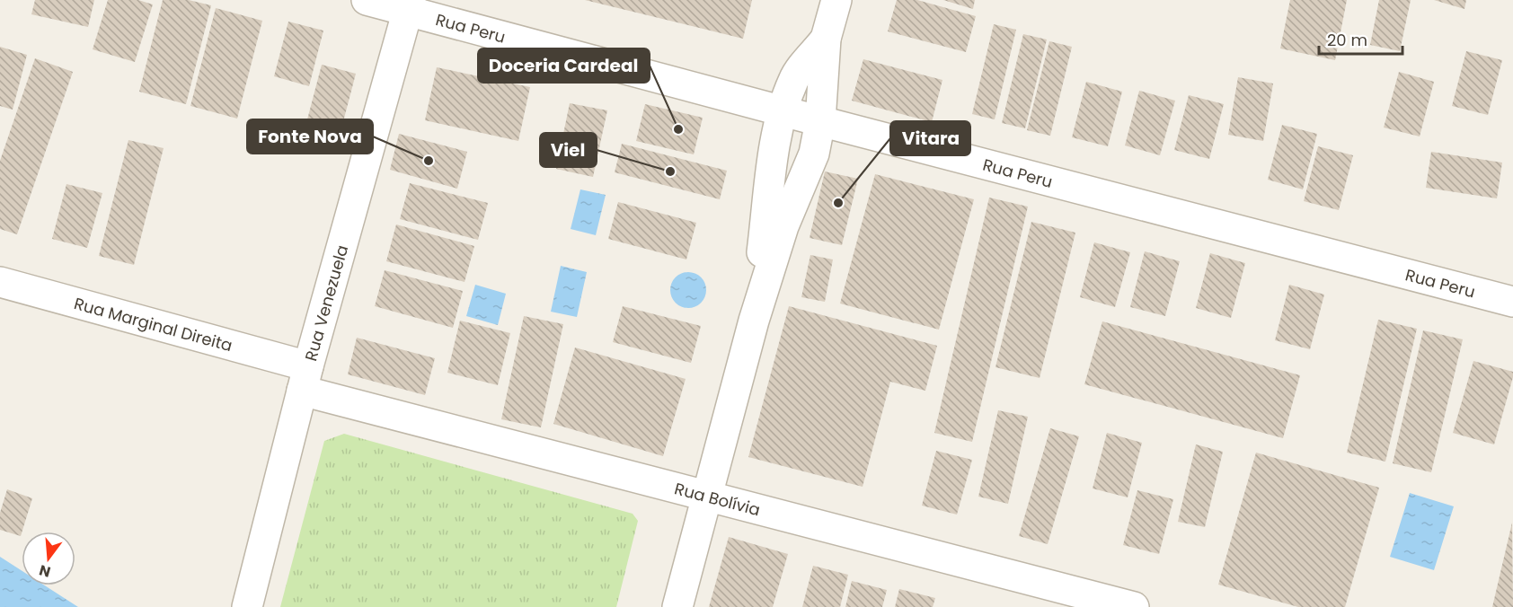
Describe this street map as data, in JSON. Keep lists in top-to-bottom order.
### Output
{
  "streets": {
    "street": [
      "Rua Peru",
      "Rua Venezuela",
      "Rua Marginal Direita",
      "Rua Bolívia"
    ]
  },
  "crossings": [
    ["Rua Peru", "Rua Venezuela"],
    ["Rua Venezuela", "Rua Marginal Direita"],
    ["Rua Venezuela", "Rua Bolívia"],
    ["Rua Marginal Direita", "Rua Bolívia"]
  ],
  "places": [
    "Doceria Cardeal",
    "Fonte Nova",
    "Viel",
    "Vitara"
  ],
  "scale_bar": "20 m",
  "north": "bottom"
}
